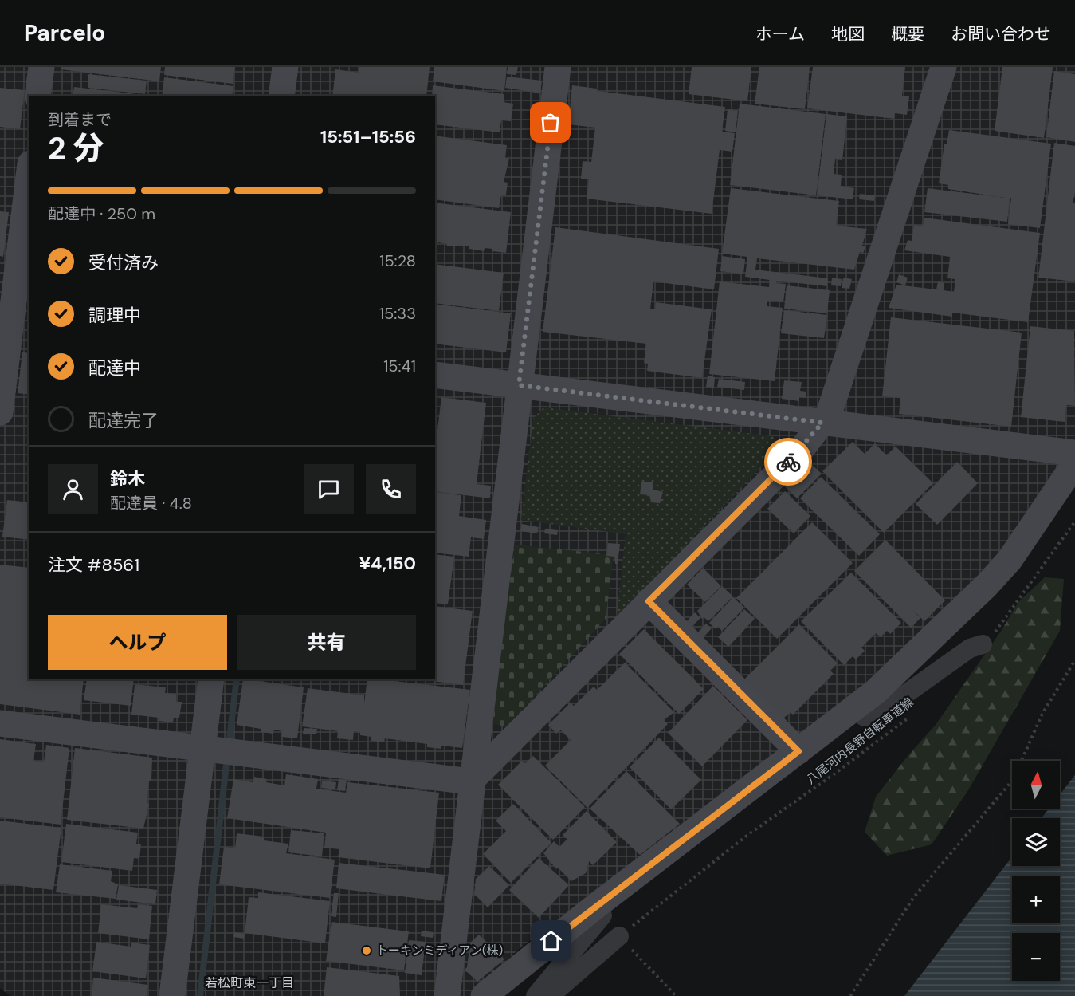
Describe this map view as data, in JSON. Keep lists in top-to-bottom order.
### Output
{
  "streets": {
    "path": ["八尾河内長野自転車道線"]
  },
  "districts": ["若松町東一丁目"],
  "places": ["トーキンミディアン(株)"],
  "north": "top",
  "page": {
    "header": "Parcelo",
    "nav": [
      "ホーム",
      "地図",
      "概要",
      "お問い合わせ"
    ],
    "heading": ["2 分", "到着まで", "15:51–15:56"],
    "panel": [
      "鈴木",
      "配達員 · 4.8",
      "注文 #8561",
      "¥4,150"
    ],
    "bar": "配達中 · 250 m",
    "list": [
      ["受付済み", "15:28"],
      ["調理中", "15:33"],
      ["配達中", "15:41"],
      "配達完了"
    ],
    "buttons": ["ヘルプ", "共有"],
    "map_buttons": ["+", "−"]
  }
}
